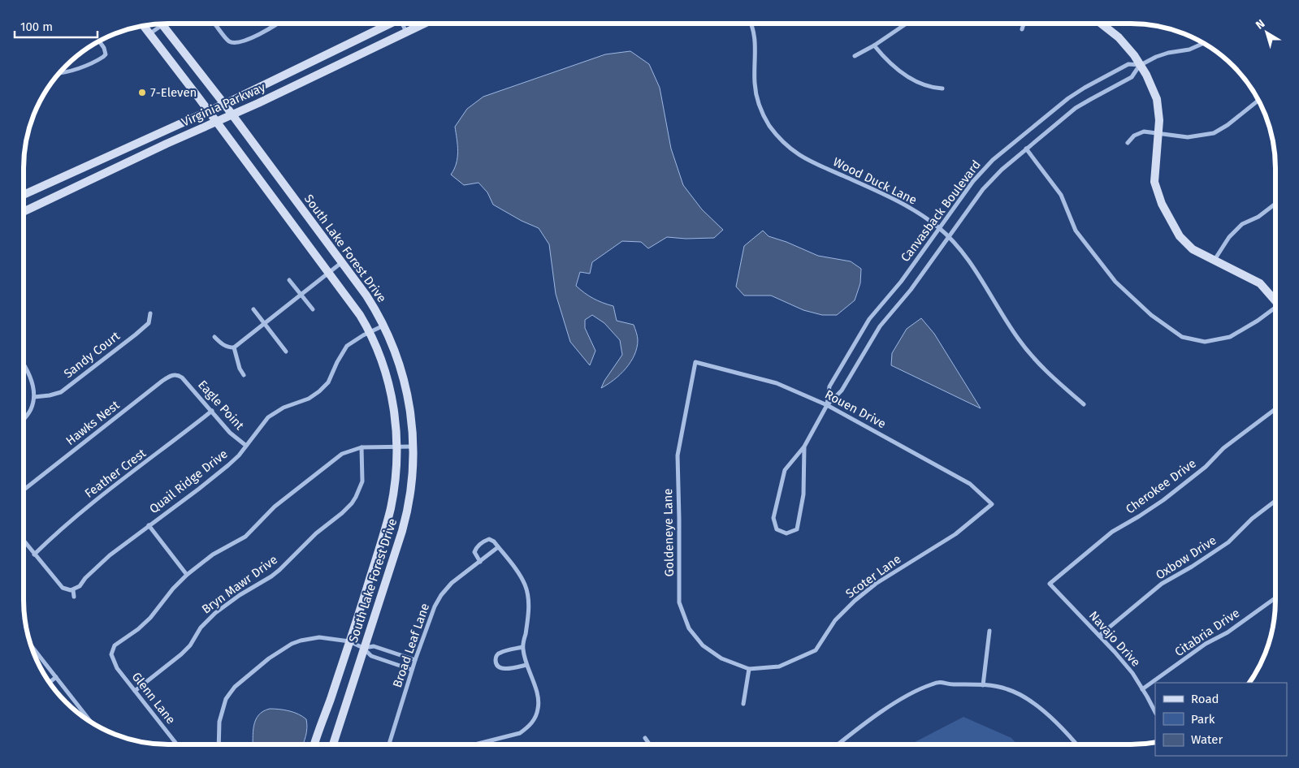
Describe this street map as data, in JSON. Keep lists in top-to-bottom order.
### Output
{
  "streets": {
    "main road": ["Virginia Parkway", "South Lake Forest Drive"],
    "street": [
      "Wood Duck Lane",
      "Canvasback Boulevard",
      "Sandy Court",
      "Eagle Point",
      "Rouen Drive",
      "Hawks Nest",
      "Feather Crest",
      "Quail Ridge Drive",
      "Cherokee Drive",
      "Goldeneye Lane",
      "Oxbow Drive",
      "Scoter Lane",
      "Bryn Mawr Drive",
      "Citabria Drive",
      "Navajo Drive",
      "Broad Leaf Lane",
      "Glenn Lane"
    ]
  },
  "crossings": [
    ["Virginia Parkway", "South Lake Forest Drive"],
    ["Wood Duck Lane", "Canvasback Boulevard"],
    ["Canvasback Boulevard", "Rouen Drive"],
    ["South Lake Forest Drive", "Quail Ridge Drive"],
    ["Eagle Point", "Hawks Nest"],
    ["Eagle Point", "Feather Crest"],
    ["Eagle Point", "Quail Ridge Drive"],
    ["Rouen Drive", "Goldeneye Lane"],
    ["Rouen Drive", "Scoter Lane"],
    ["Cherokee Drive", "Navajo Drive"],
    ["Goldeneye Lane", "Scoter Lane"],
    ["Oxbow Drive", "Navajo Drive"],
    ["Bryn Mawr Drive", "Glenn Lane"],
    ["Citabria Drive", "Navajo Drive"]
  ],
  "places": ["7-Eleven"],
  "legend": ["Road", "Park", "Water"],
  "scale_bar": "100 m",
  "north": "top left"
}
